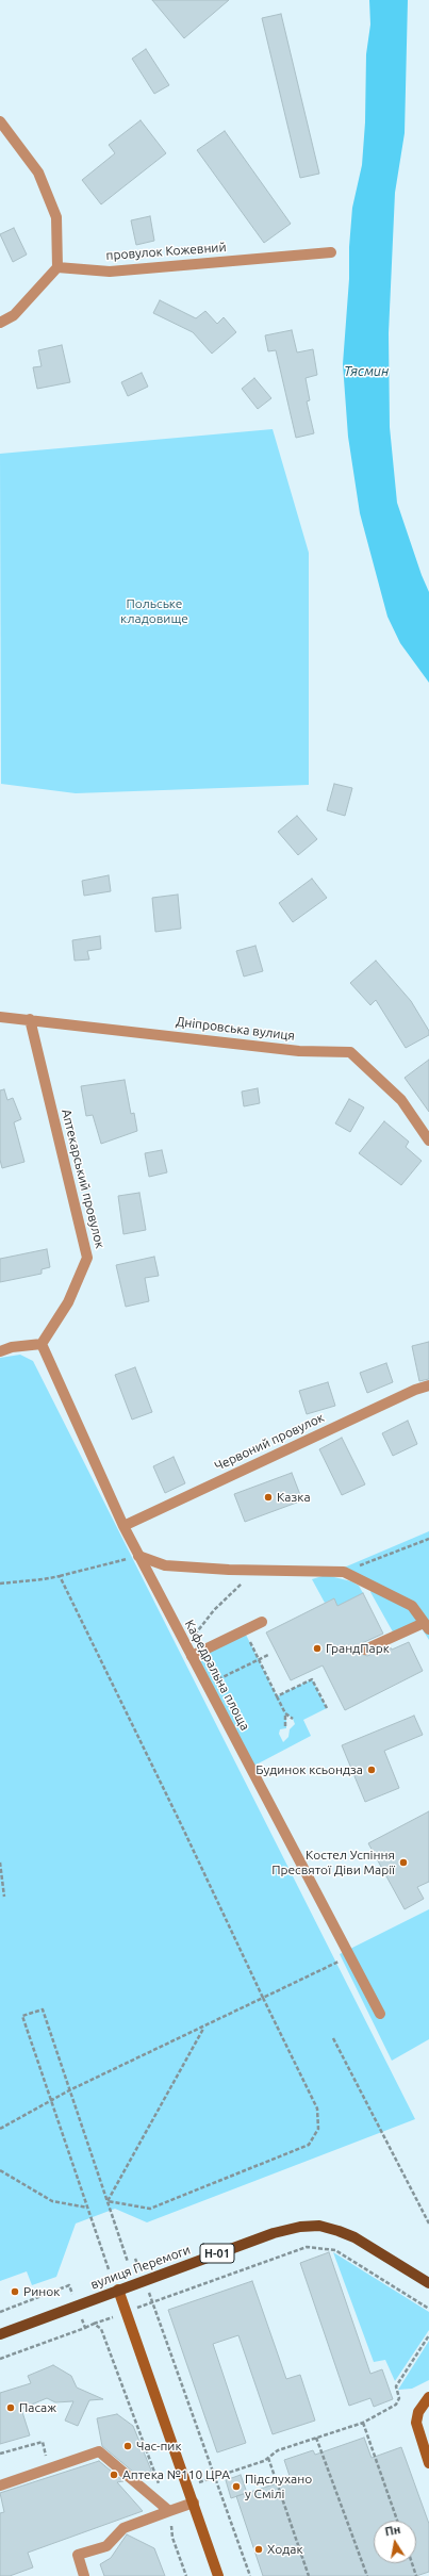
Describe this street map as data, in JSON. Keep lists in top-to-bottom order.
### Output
{
  "streets": {
    "main road": ["Н-01", "вулиця Перемоги"],
    "street": [
      "провулок Кожевний",
      "Дніпровська вулиця",
      "Аптекарський провулок",
      "Червоний провулок",
      "Кафедральна площа"
    ]
  },
  "crossings": [
    ["Дніпровська вулиця", "Аптекарський провулок"],
    ["Аптекарський провулок", "Кафедральна площа"],
    ["Червоний провулок", "Кафедральна площа"]
  ],
  "water": ["Тясмин"],
  "parks": ["Польське кладовище"],
  "places": [
    "Казка",
    "ГрандПарк",
    "Будинок ксьондза",
    "Костел Успіння Пресвятої Діви Марії",
    "Ринок",
    "Пасаж",
    "Час-пик",
    "Аптека №110 ЦРА",
    "Підслухано у Смілі",
    "Ходак"
  ],
  "north": "top"
}
